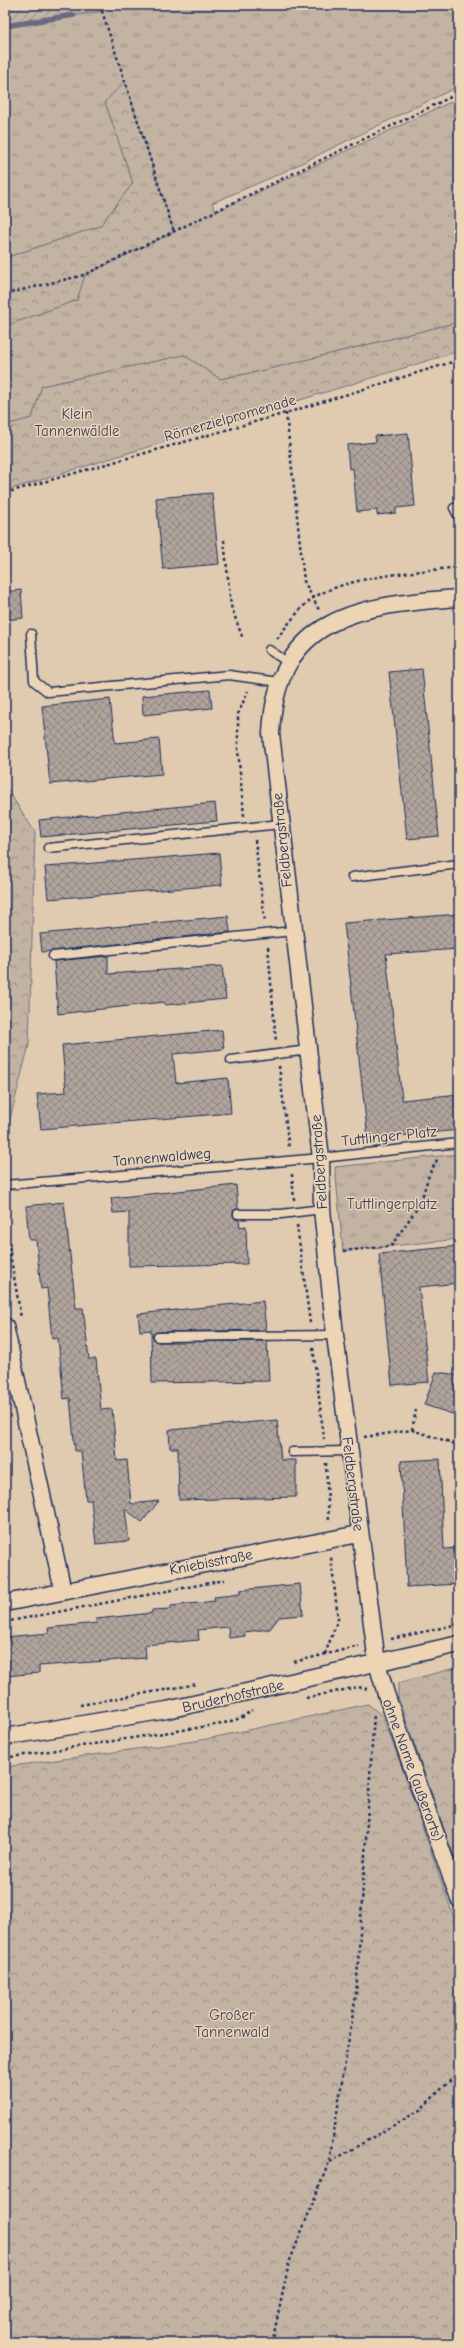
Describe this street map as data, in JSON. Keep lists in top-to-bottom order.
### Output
{
  "streets": {
    "street": [
      "Feldbergstraße",
      "Kniebisstraße",
      "Bruderhofstraße",
      "ohne Name (außerorts)"
    ],
    "lane": ["Tuttlinger Platz", "Tannenwaldweg"],
    "path": ["Römerzielpromenade"]
  },
  "crossings": [
    ["Feldbergstraße", "Tuttlinger Platz"],
    ["Feldbergstraße", "Tannenwaldweg"],
    ["Feldbergstraße", "Kniebisstraße"],
    ["Feldbergstraße", "Bruderhofstraße"],
    ["Feldbergstraße", "ohne Name (außerorts)"],
    ["Tuttlinger Platz", "Tannenwaldweg"],
    ["Bruderhofstraße", "ohne Name (außerorts)"]
  ],
  "parks": ["Klein Tannenwäldle", "Tuttlingerplatz", "Großer Tannenwald"]
}
